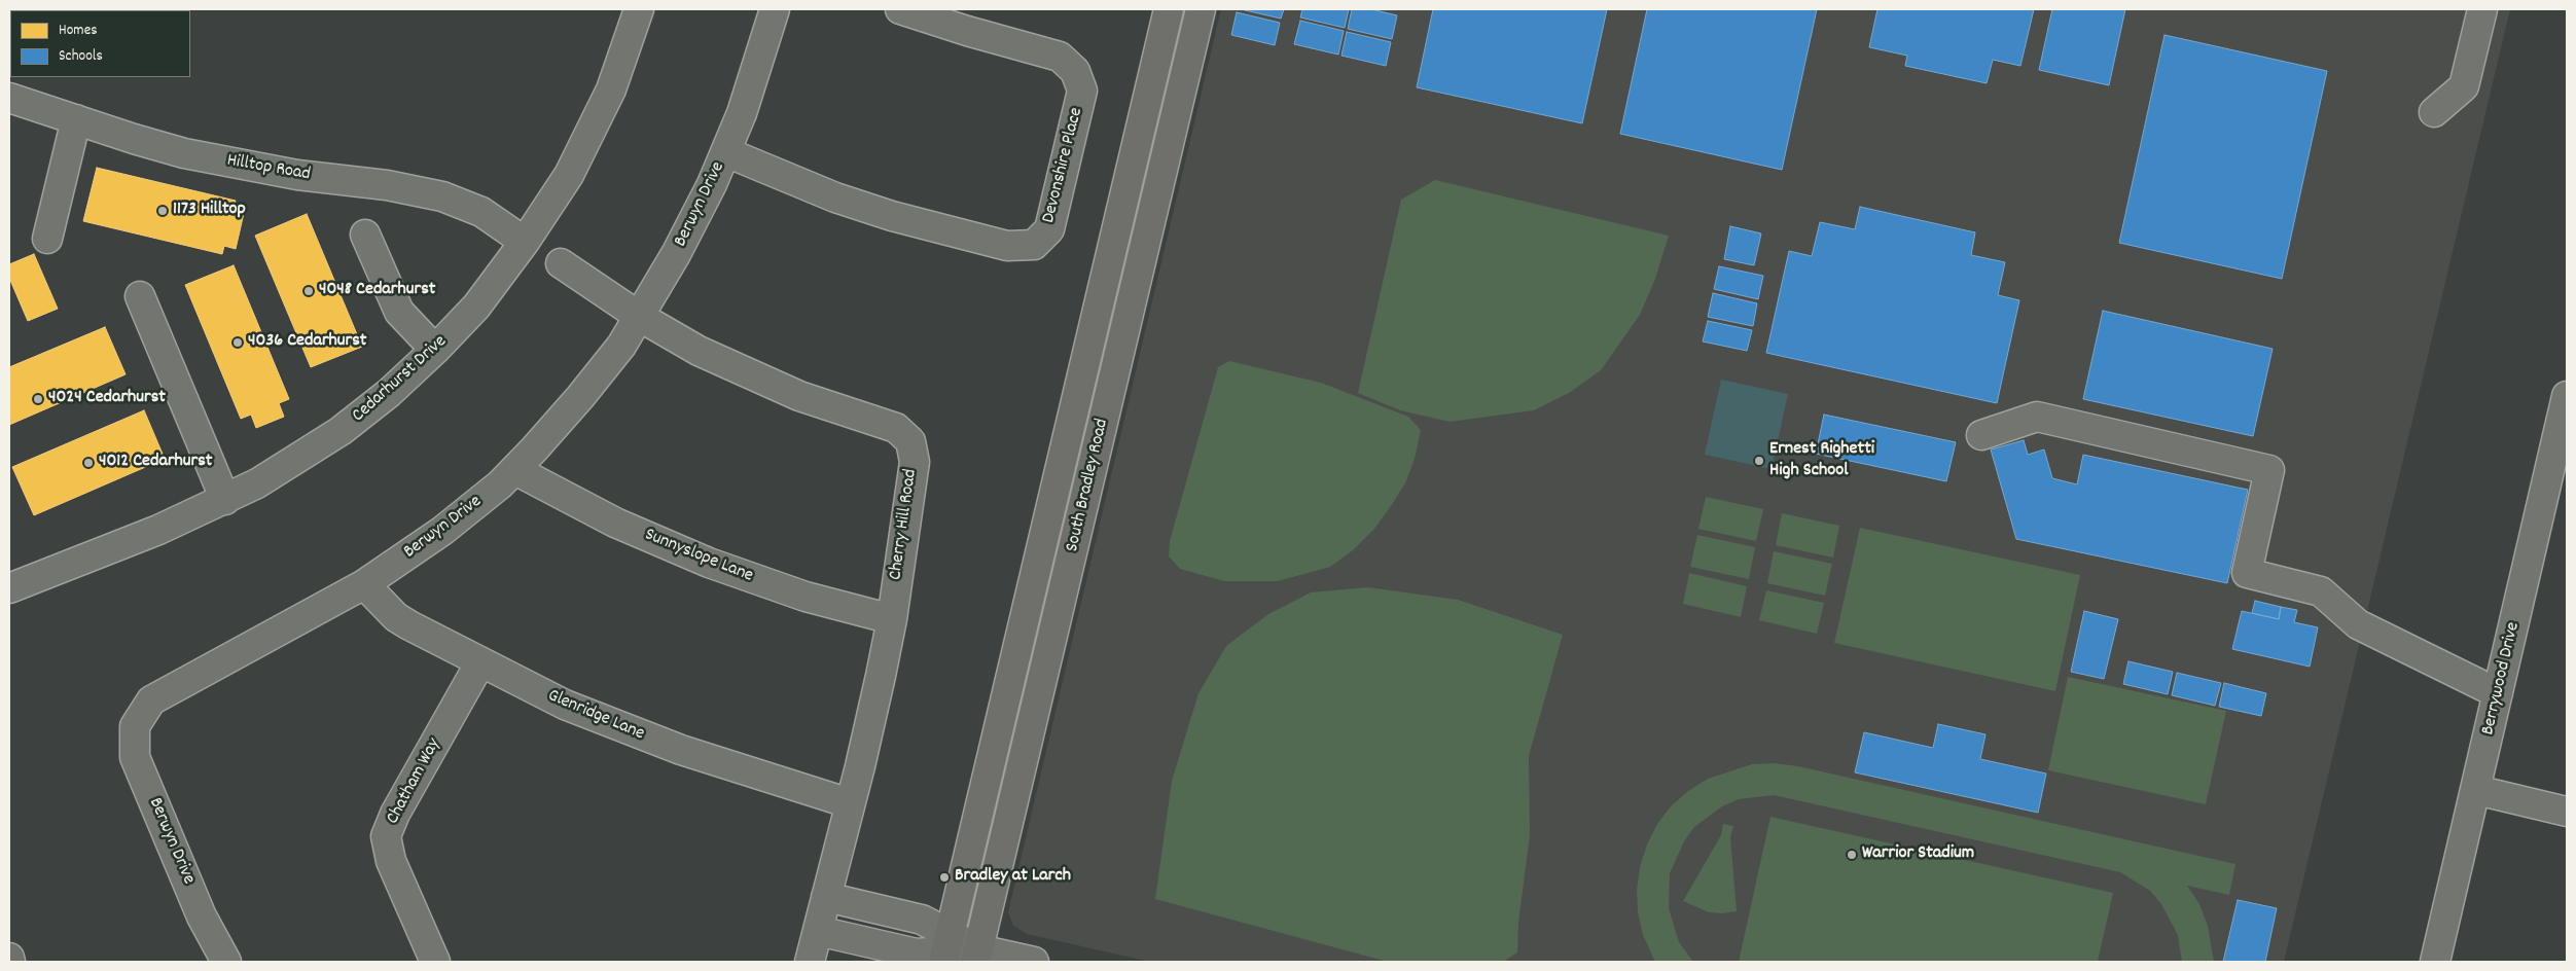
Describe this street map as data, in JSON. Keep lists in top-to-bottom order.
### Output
{
  "streets": {
    "main road": ["South Bradley Road"],
    "street": [
      "Devonshire Place",
      "Hilltop Road",
      "Berwyn Drive",
      "Cedarhurst Drive",
      "Cherry Hill Road",
      "Sunnyslope Lane",
      "Berrywood Drive",
      "Glenridge Lane",
      "Chatham Way"
    ]
  },
  "crossings": [
    ["Devonshire Place", "Berwyn Drive"],
    ["Hilltop Road", "Cedarhurst Drive"],
    ["Berwyn Drive", "Cherry Hill Road"],
    ["Berwyn Drive", "Sunnyslope Lane"],
    ["Berwyn Drive", "Glenridge Lane"],
    ["Cherry Hill Road", "Sunnyslope Lane"],
    ["Cherry Hill Road", "Glenridge Lane"],
    ["Glenridge Lane", "Chatham Way"]
  ],
  "places": [
    "1173 Hilltop",
    "4048 Cedarhurst",
    "4036 Cedarhurst",
    "4024 Cedarhurst",
    "Ernest Righetti High School",
    "4012 Cedarhurst",
    "Warrior Stadium",
    "Bradley at Larch"
  ],
  "legend": ["Homes", "Schools"]
}
